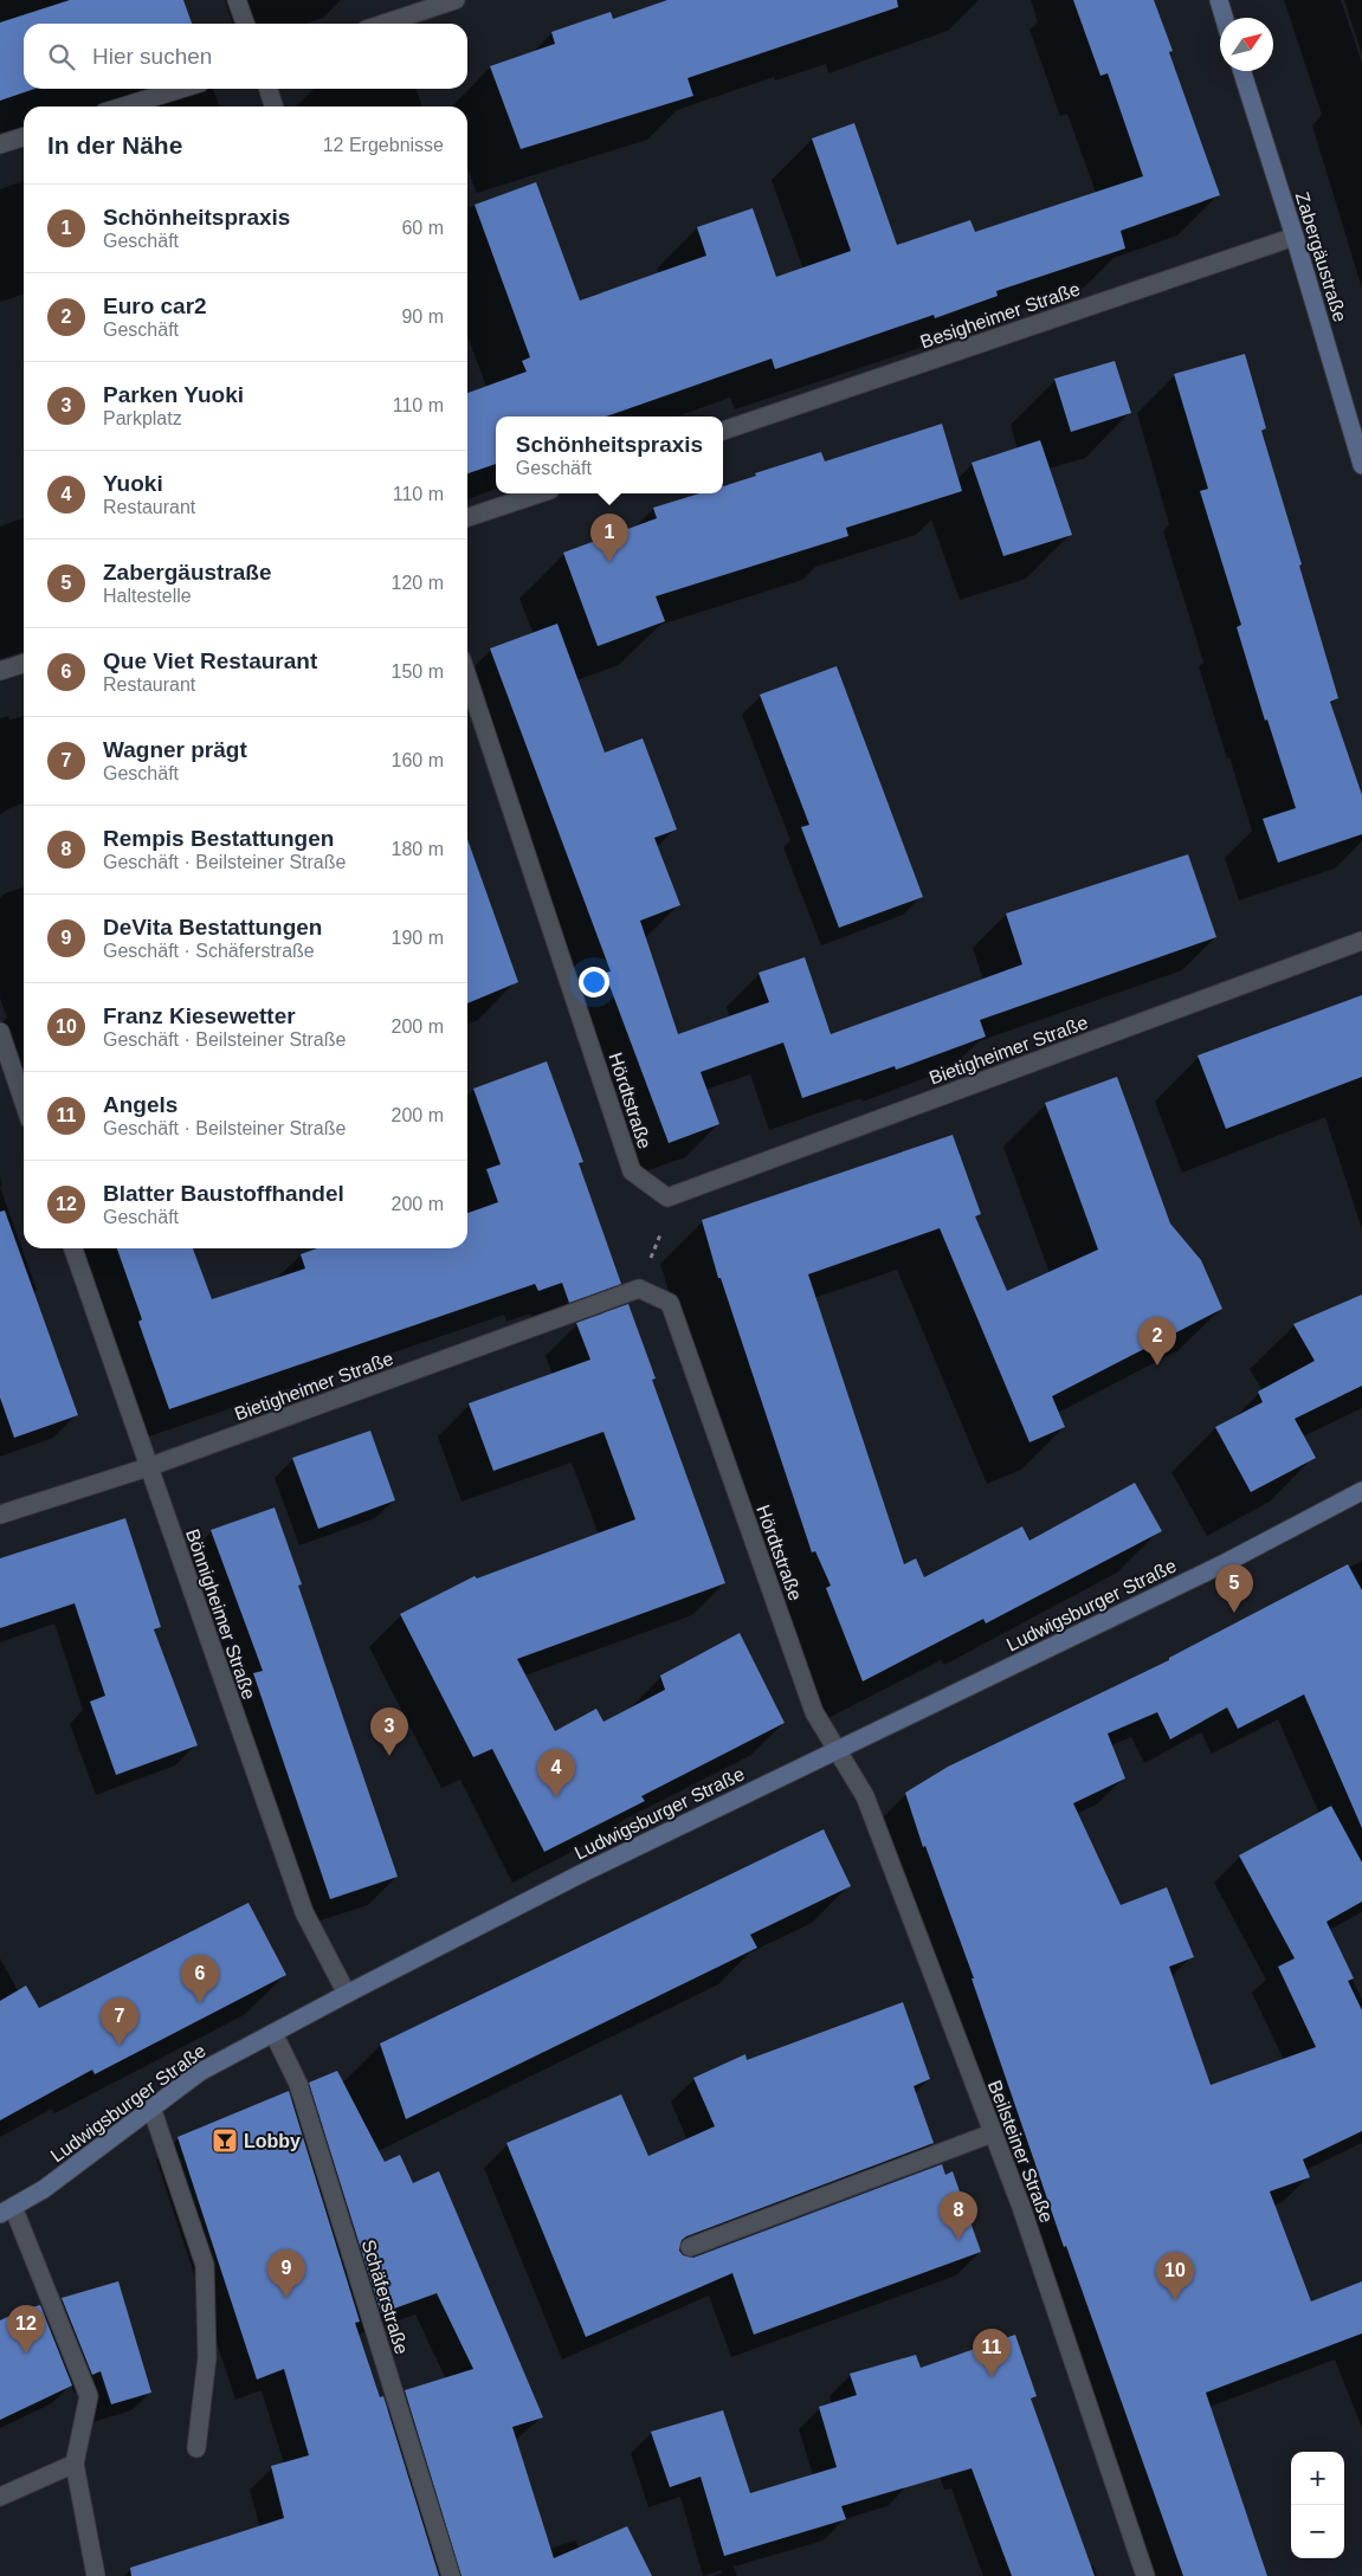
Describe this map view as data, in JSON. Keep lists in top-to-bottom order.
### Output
{
  "streets": {
    "main road": ["Zabergäustraße", "Ludwigsburger Straße"],
    "street": [
      "Besigheimer Straße",
      "Bietigheimer Straße",
      "Hördtstraße",
      "Bönnigheimer Straße",
      "Beilsteiner Straße",
      "Schäferstraße"
    ]
  },
  "crossings": [
    ["Zabergäustraße", "Besigheimer Straße"],
    ["Bietigheimer Straße", "Hördtstraße"],
    ["Bietigheimer Straße", "Bönnigheimer Straße"],
    ["Hördtstraße", "Ludwigsburger Straße"],
    ["Hördtstraße", "Beilsteiner Straße"],
    ["Ludwigsburger Straße", "Bönnigheimer Straße"],
    ["Ludwigsburger Straße", "Beilsteiner Straße"],
    ["Ludwigsburger Straße", "Schäferstraße"]
  ],
  "places": {
    "bar": ["Lobby"]
  },
  "north": "top right",
  "page": {
    "search": "Hier suchen",
    "heading": ["In der Nähe", "12 Ergebnisse"],
    "list": [
      {
        "mark": "1",
        "name": "Schönheitspraxis",
        "note": "Geschäft",
        "value": "60 m"
      },
      {
        "mark": "2",
        "name": "Euro car2",
        "note": "Geschäft",
        "value": "90 m"
      },
      {
        "mark": "3",
        "name": "Parken Yuoki",
        "note": "Parkplatz",
        "value": "110 m"
      },
      {
        "mark": "4",
        "name": "Yuoki",
        "note": "Restaurant",
        "value": "110 m"
      },
      {
        "mark": "5",
        "name": "Zabergäustraße",
        "note": "Haltestelle",
        "value": "120 m"
      },
      {
        "mark": "6",
        "name": "Que Viet Restaurant",
        "note": "Restaurant",
        "value": "150 m"
      },
      {
        "mark": "7",
        "name": "Wagner prägt",
        "note": "Geschäft",
        "value": "160 m"
      },
      {
        "mark": "8",
        "name": "Rempis Bestattungen",
        "note": "Geschäft · Beilsteiner Straße",
        "value": "180 m"
      },
      {
        "mark": "9",
        "name": "DeVita Bestattungen",
        "note": "Geschäft · Schäferstraße",
        "value": "190 m"
      },
      {
        "mark": "10",
        "name": "Franz Kiesewetter",
        "note": "Geschäft · Beilsteiner Straße",
        "value": "200 m"
      },
      {
        "mark": "11",
        "name": "Angels",
        "note": "Geschäft · Beilsteiner Straße",
        "value": "200 m"
      },
      {
        "mark": "12",
        "name": "Blatter Baustoffhandel",
        "note": "Geschäft",
        "value": "200 m"
      }
    ],
    "popup": ["Schönheitspraxis", "Geschäft"],
    "pins": [
      "1",
      "2",
      "5",
      "3",
      "4",
      "6",
      "7",
      "8",
      "9",
      "10",
      "12",
      "11"
    ],
    "map_buttons": ["+", "−"]
  }
}
